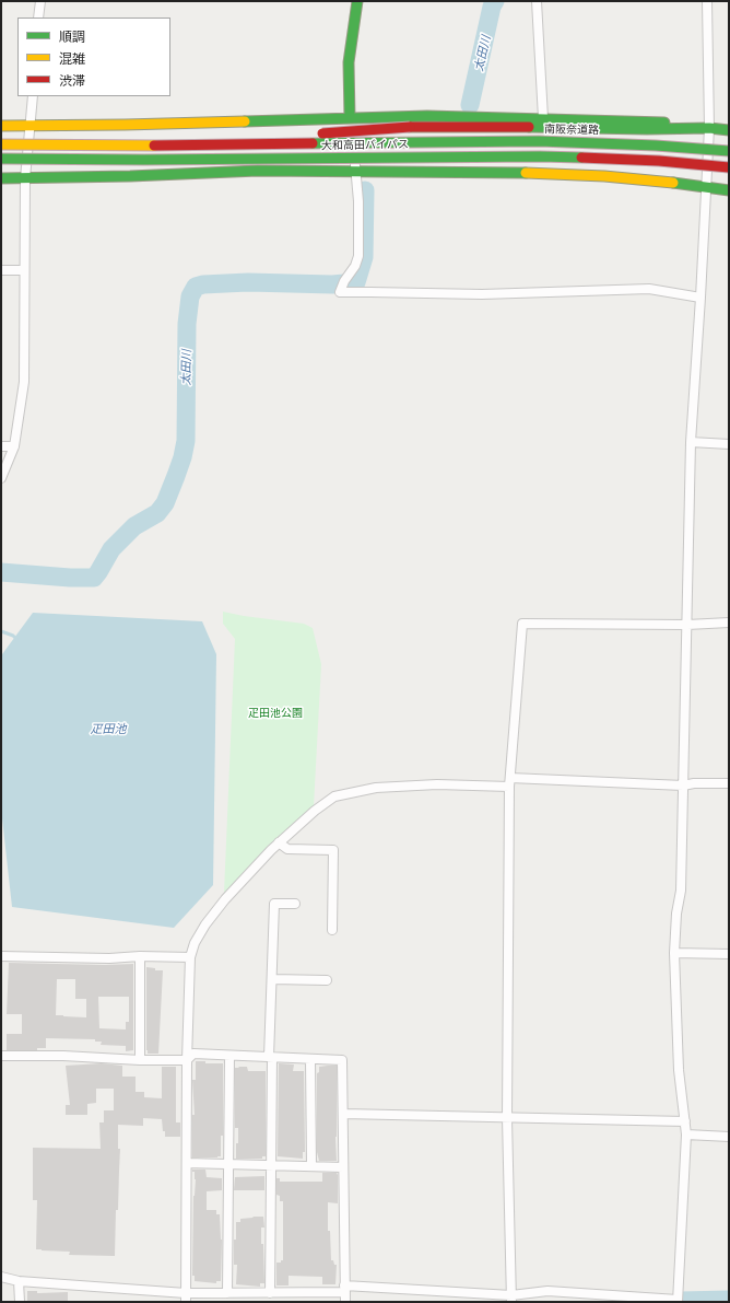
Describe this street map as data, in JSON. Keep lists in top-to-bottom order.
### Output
{
  "streets": {
    "main road": ["南阪奈道路", "大和高田バイパス"]
  },
  "crossings": [
    ["南阪奈道路", "大和高田バイパス"]
  ],
  "water": ["太田川", "疋田池"],
  "parks": ["疋田池公園"],
  "legend": ["順調", "混雑", "渋滞"]
}
